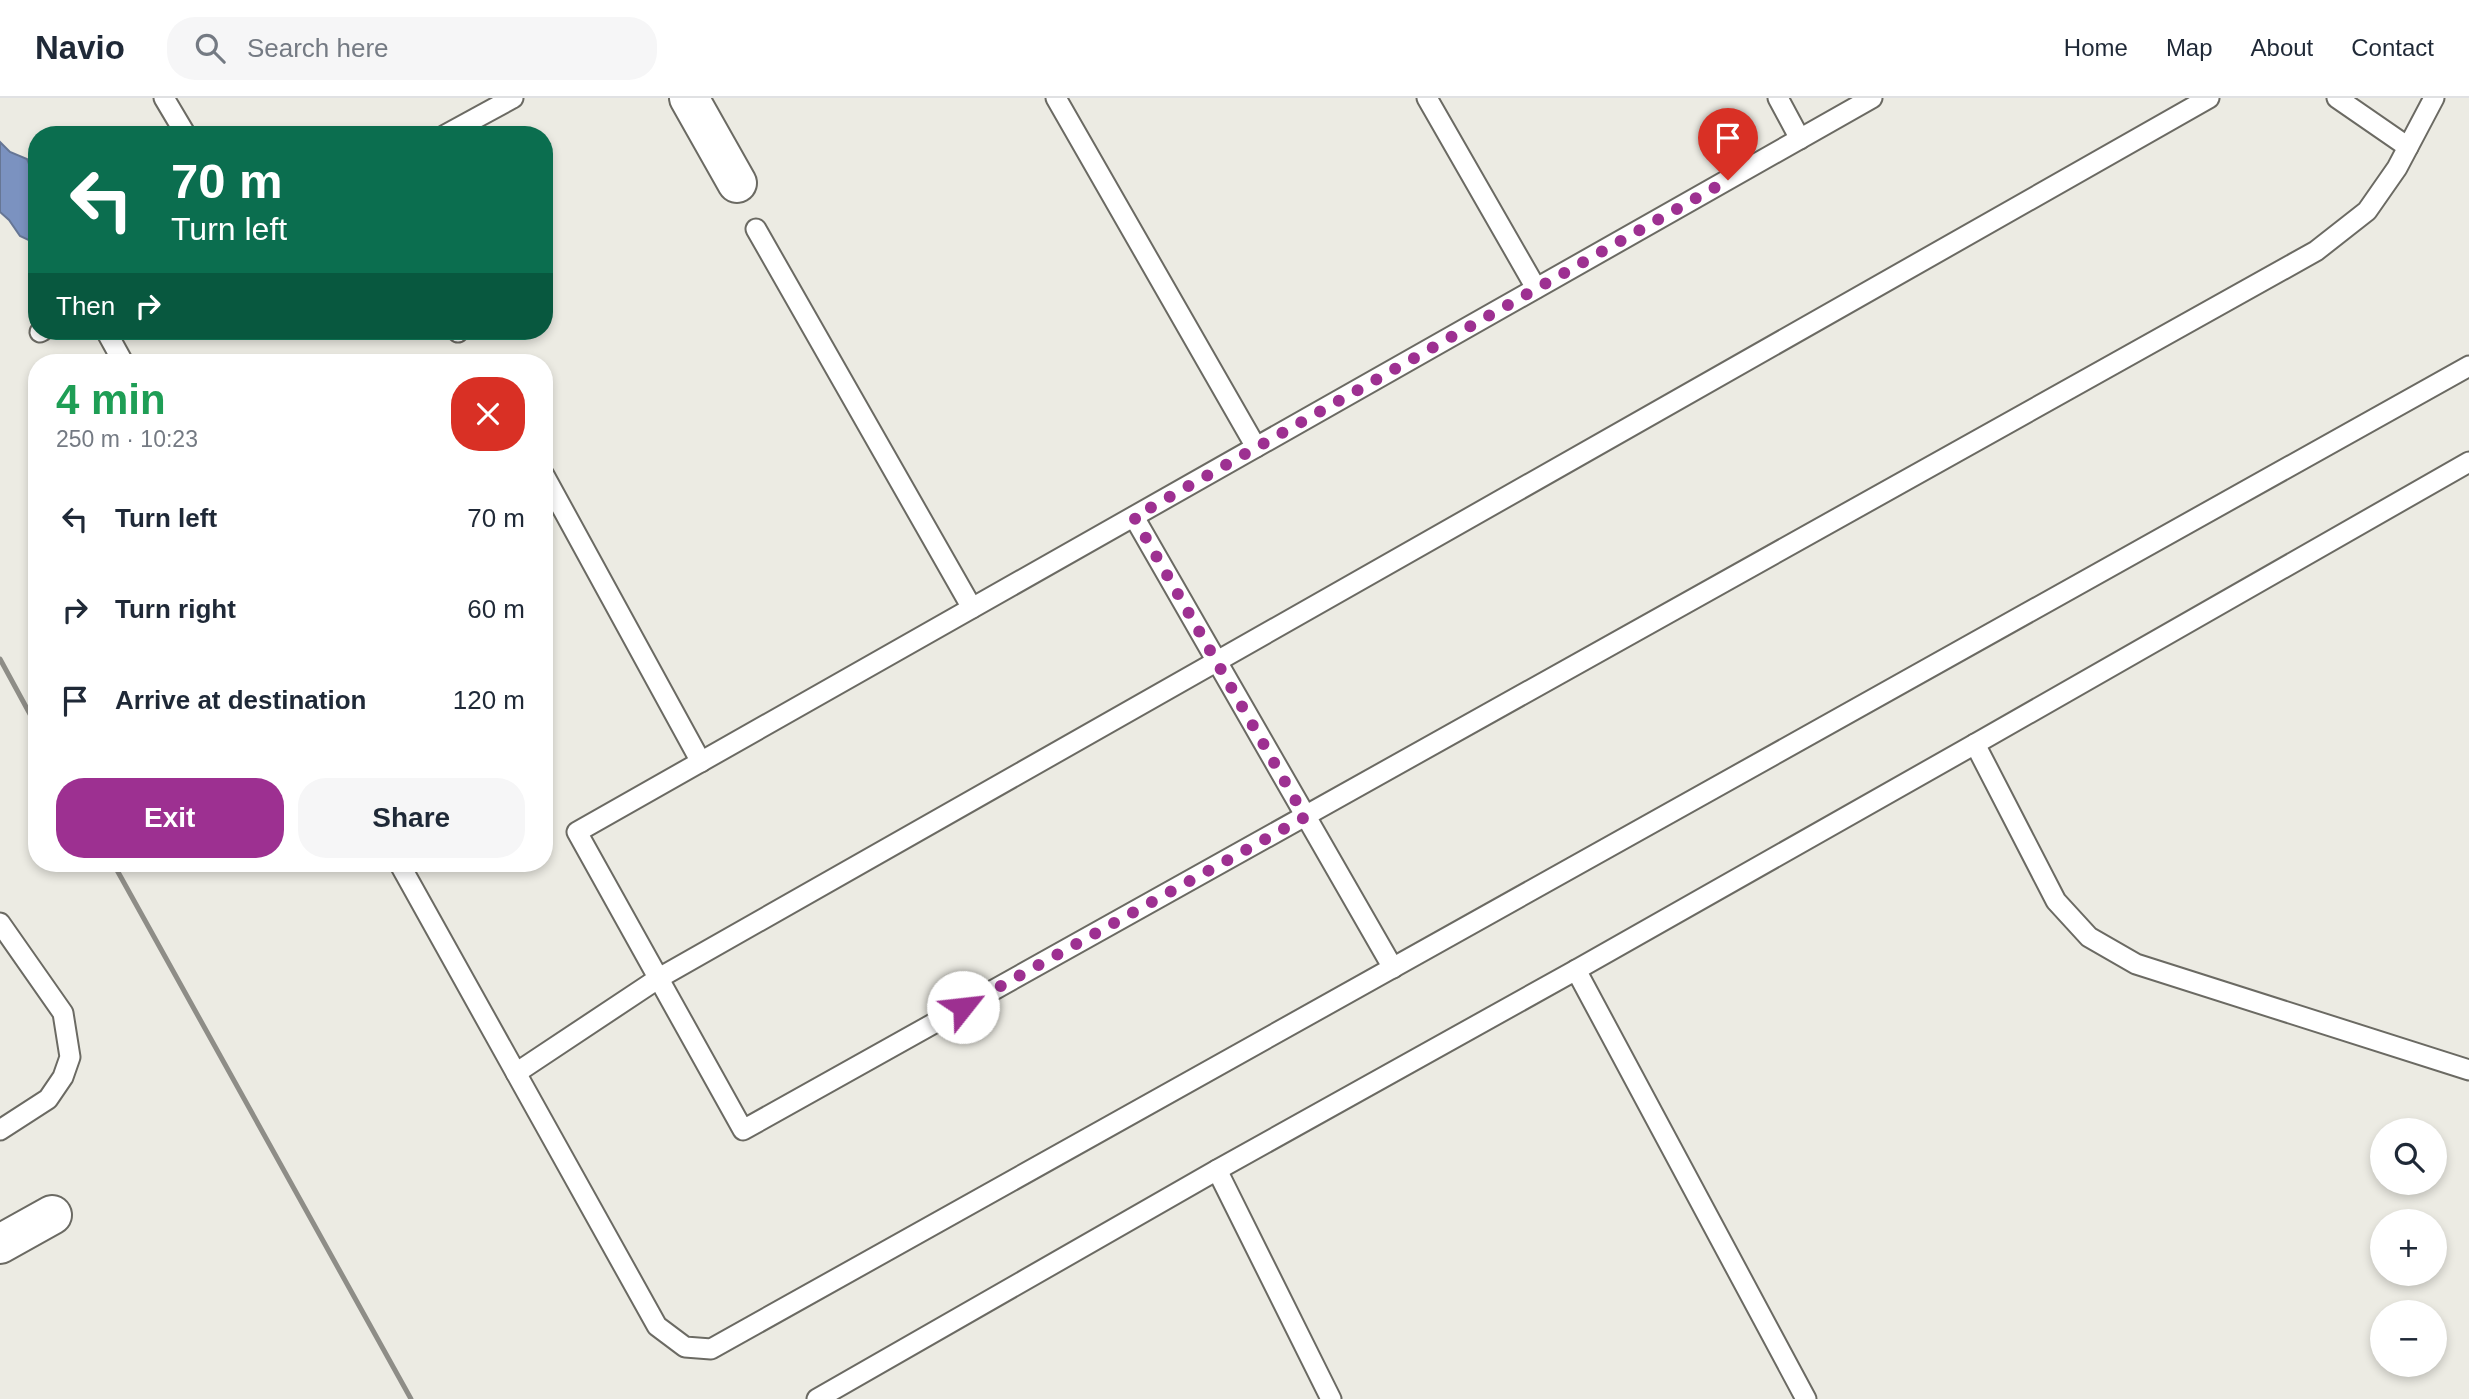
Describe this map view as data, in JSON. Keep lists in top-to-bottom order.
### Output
{
  "page": {
    "header": "Navio",
    "search": "Search here",
    "nav": [
      "Home",
      "Map",
      "About",
      "Contact"
    ],
    "turn": ["70 m", "Turn left"],
    "then": "Then",
    "heading": ["4 min", "250 m · 10:23"],
    "list": [
      {
        "name": "Turn left",
        "value": "70 m"
      },
      {
        "name": "Turn right",
        "value": "60 m"
      },
      {
        "name": "Arrive at destination",
        "value": "120 m"
      }
    ],
    "buttons": ["Exit", "Share"],
    "map_buttons": ["+", "−"]
  }
}
